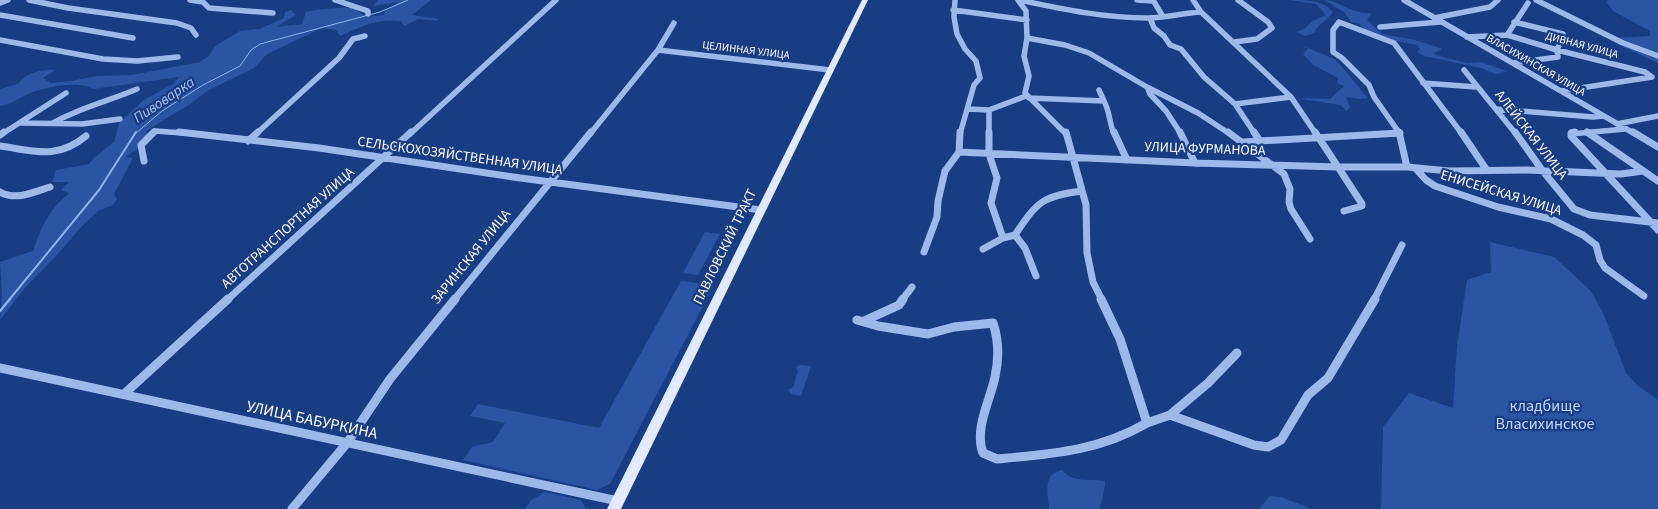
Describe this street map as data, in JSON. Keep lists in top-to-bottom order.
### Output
{
  "streets": {
    "main road": ["ПАВЛОВСКИЙ ТРАКТ"],
    "street": [
      "ДИВНАЯ УЛИЦА",
      "ЦЕЛИННАЯ УЛИЦА",
      "ВЛАСИХИНСКАЯ УЛИЦА",
      "АЛЕЙСКАЯ УЛИЦА",
      "УЛИЦА ФУРМАНОВА",
      "СЕЛЬСКОХОЗЯЙСТВЕННАЯ УЛИЦА",
      "ЕНИСЕЙСКАЯ УЛИЦА",
      "АВТОТРАНСПОРТНАЯ УЛИЦА",
      "ЗАРИНСКАЯ УЛИЦА",
      "УЛИЦА БАБУРКИНА"
    ]
  },
  "crossings": [
    ["ДИВНАЯ УЛИЦА", "ВЛАСИХИНСКАЯ УЛИЦА"],
    ["ЦЕЛИННАЯ УЛИЦА", "ПАВЛОВСКИЙ ТРАКТ"],
    ["ЦЕЛИННАЯ УЛИЦА", "ЗАРИНСКАЯ УЛИЦА"],
    ["АЛЕЙСКАЯ УЛИЦА", "УЛИЦА ФУРМАНОВА"],
    ["УЛИЦА ФУРМАНОВА", "ЕНИСЕЙСКАЯ УЛИЦА"],
    ["СЕЛЬСКОХОЗЯЙСТВЕННАЯ УЛИЦА", "АВТОТРАНСПОРТНАЯ УЛИЦА"],
    ["СЕЛЬСКОХОЗЯЙСТВЕННАЯ УЛИЦА", "ПАВЛОВСКИЙ ТРАКТ"],
    ["СЕЛЬСКОХОЗЯЙСТВЕННАЯ УЛИЦА", "ЗАРИНСКАЯ УЛИЦА"],
    ["АВТОТРАНСПОРТНАЯ УЛИЦА", "УЛИЦА БАБУРКИНА"],
    ["ПАВЛОВСКИЙ ТРАКТ", "УЛИЦА БАБУРКИНА"],
    ["ЗАРИНСКАЯ УЛИЦА", "УЛИЦА БАБУРКИНА"]
  ],
  "water": ["Пивоварка"],
  "parks": ["кладбище Власихинское"]
}
